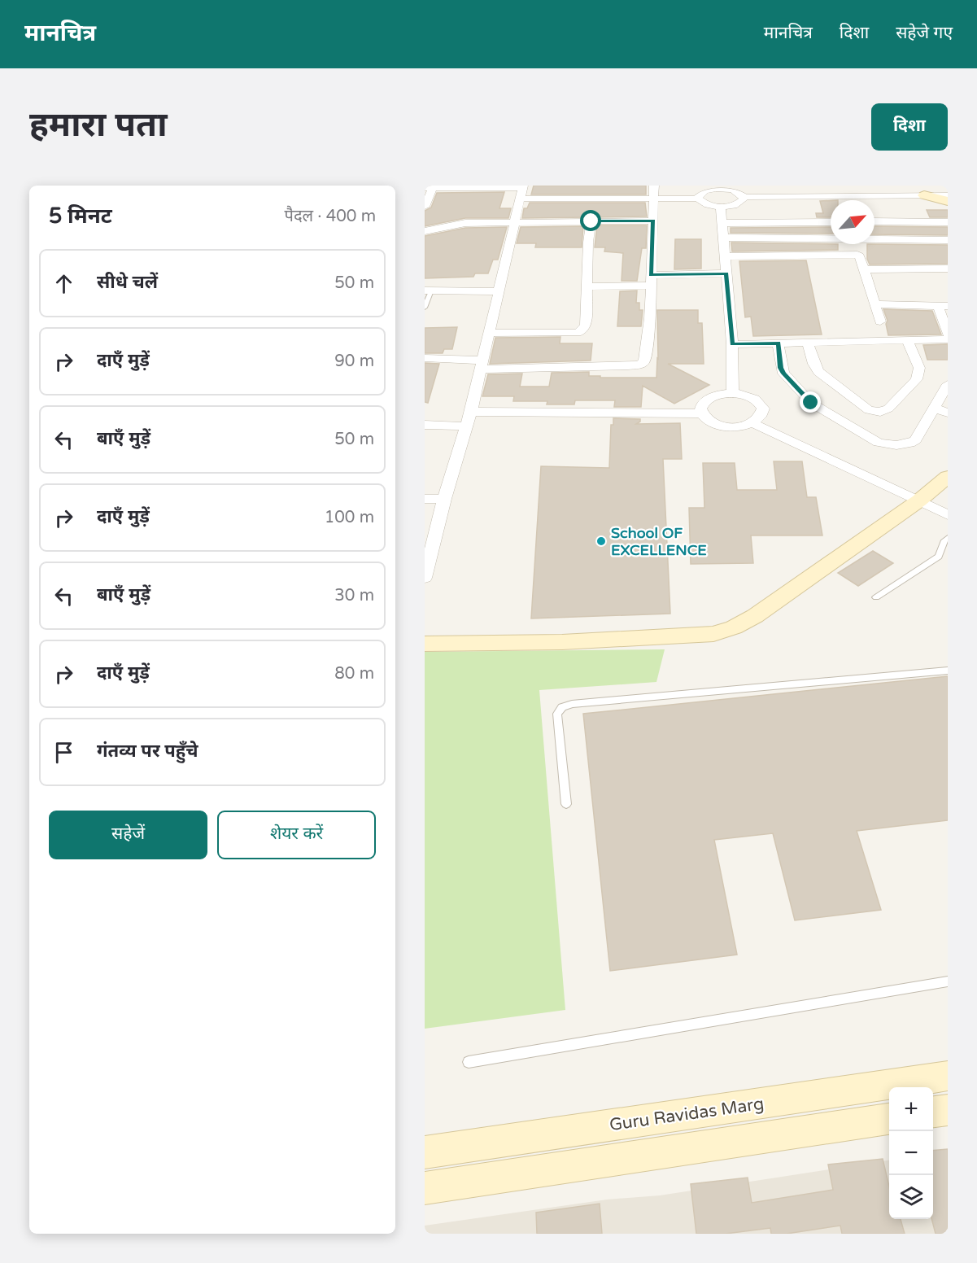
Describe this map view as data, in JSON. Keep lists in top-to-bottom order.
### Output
{
  "streets": {
    "street": ["Guru Ravidas Marg"]
  },
  "places": ["School OF EXCELLENCE"],
  "north": "top right",
  "page": {
    "header": "मानचित्र",
    "nav": ["मानचित्र", "दिशा", "सहेजे गए"],
    "buttons": [
      "दिशा",
      ["सहेजें", "शेयर करें"]
    ],
    "title": "हमारा पता",
    "heading": ["5 मिनट", "पैदल · 400 m"],
    "list": [
      ["सीधे चलें", "50 m"],
      ["दाएँ मुड़ें", "90 m"],
      ["बाएँ मुड़ें", "50 m"],
      ["दाएँ मुड़ें", "100 m"],
      ["बाएँ मुड़ें", "30 m"],
      ["दाएँ मुड़ें", "80 m"],
      "गंतव्य पर पहुँचे"
    ],
    "map_buttons": ["+", "−"]
  }
}
